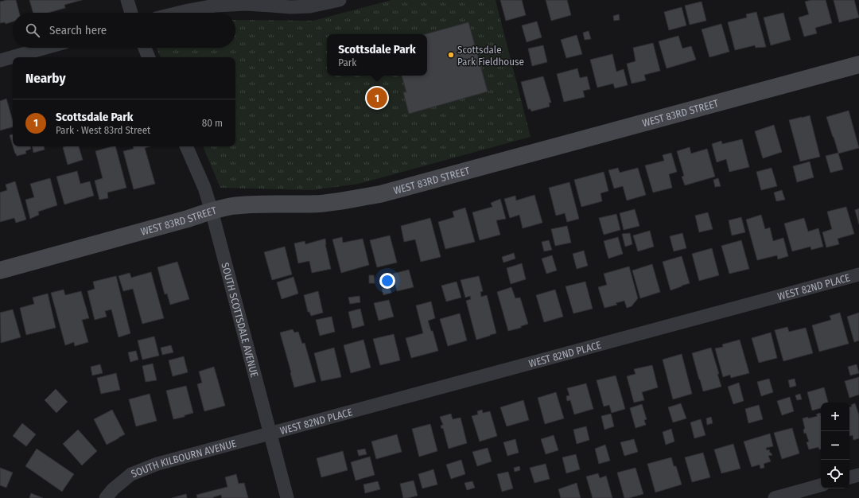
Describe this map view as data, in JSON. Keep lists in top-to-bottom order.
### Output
{
  "streets": {
    "street": [
      "WEST 83RD STREET",
      "WEST 82ND PLACE",
      "SOUTH SCOTTSDALE AVENUE",
      "SOUTH KILBOURN AVENUE"
    ]
  },
  "crossings": [
    ["WEST 83RD STREET", "SOUTH SCOTTSDALE AVENUE"],
    ["WEST 82ND PLACE", "SOUTH SCOTTSDALE AVENUE"],
    ["WEST 82ND PLACE", "SOUTH KILBOURN AVENUE"],
    ["SOUTH SCOTTSDALE AVENUE", "SOUTH KILBOURN AVENUE"]
  ],
  "places": ["Scottsdale Park Fieldhouse"],
  "page": {
    "search": "Search here",
    "popup": ["Scottsdale Park", "Park"],
    "heading": "Nearby",
    "pins": "1",
    "list": [
      {
        "mark": "1",
        "name": "Scottsdale Park",
        "note": "Park · West 83rd Street",
        "value": "80 m"
      }
    ],
    "map_buttons": ["+", "−"]
  }
}
